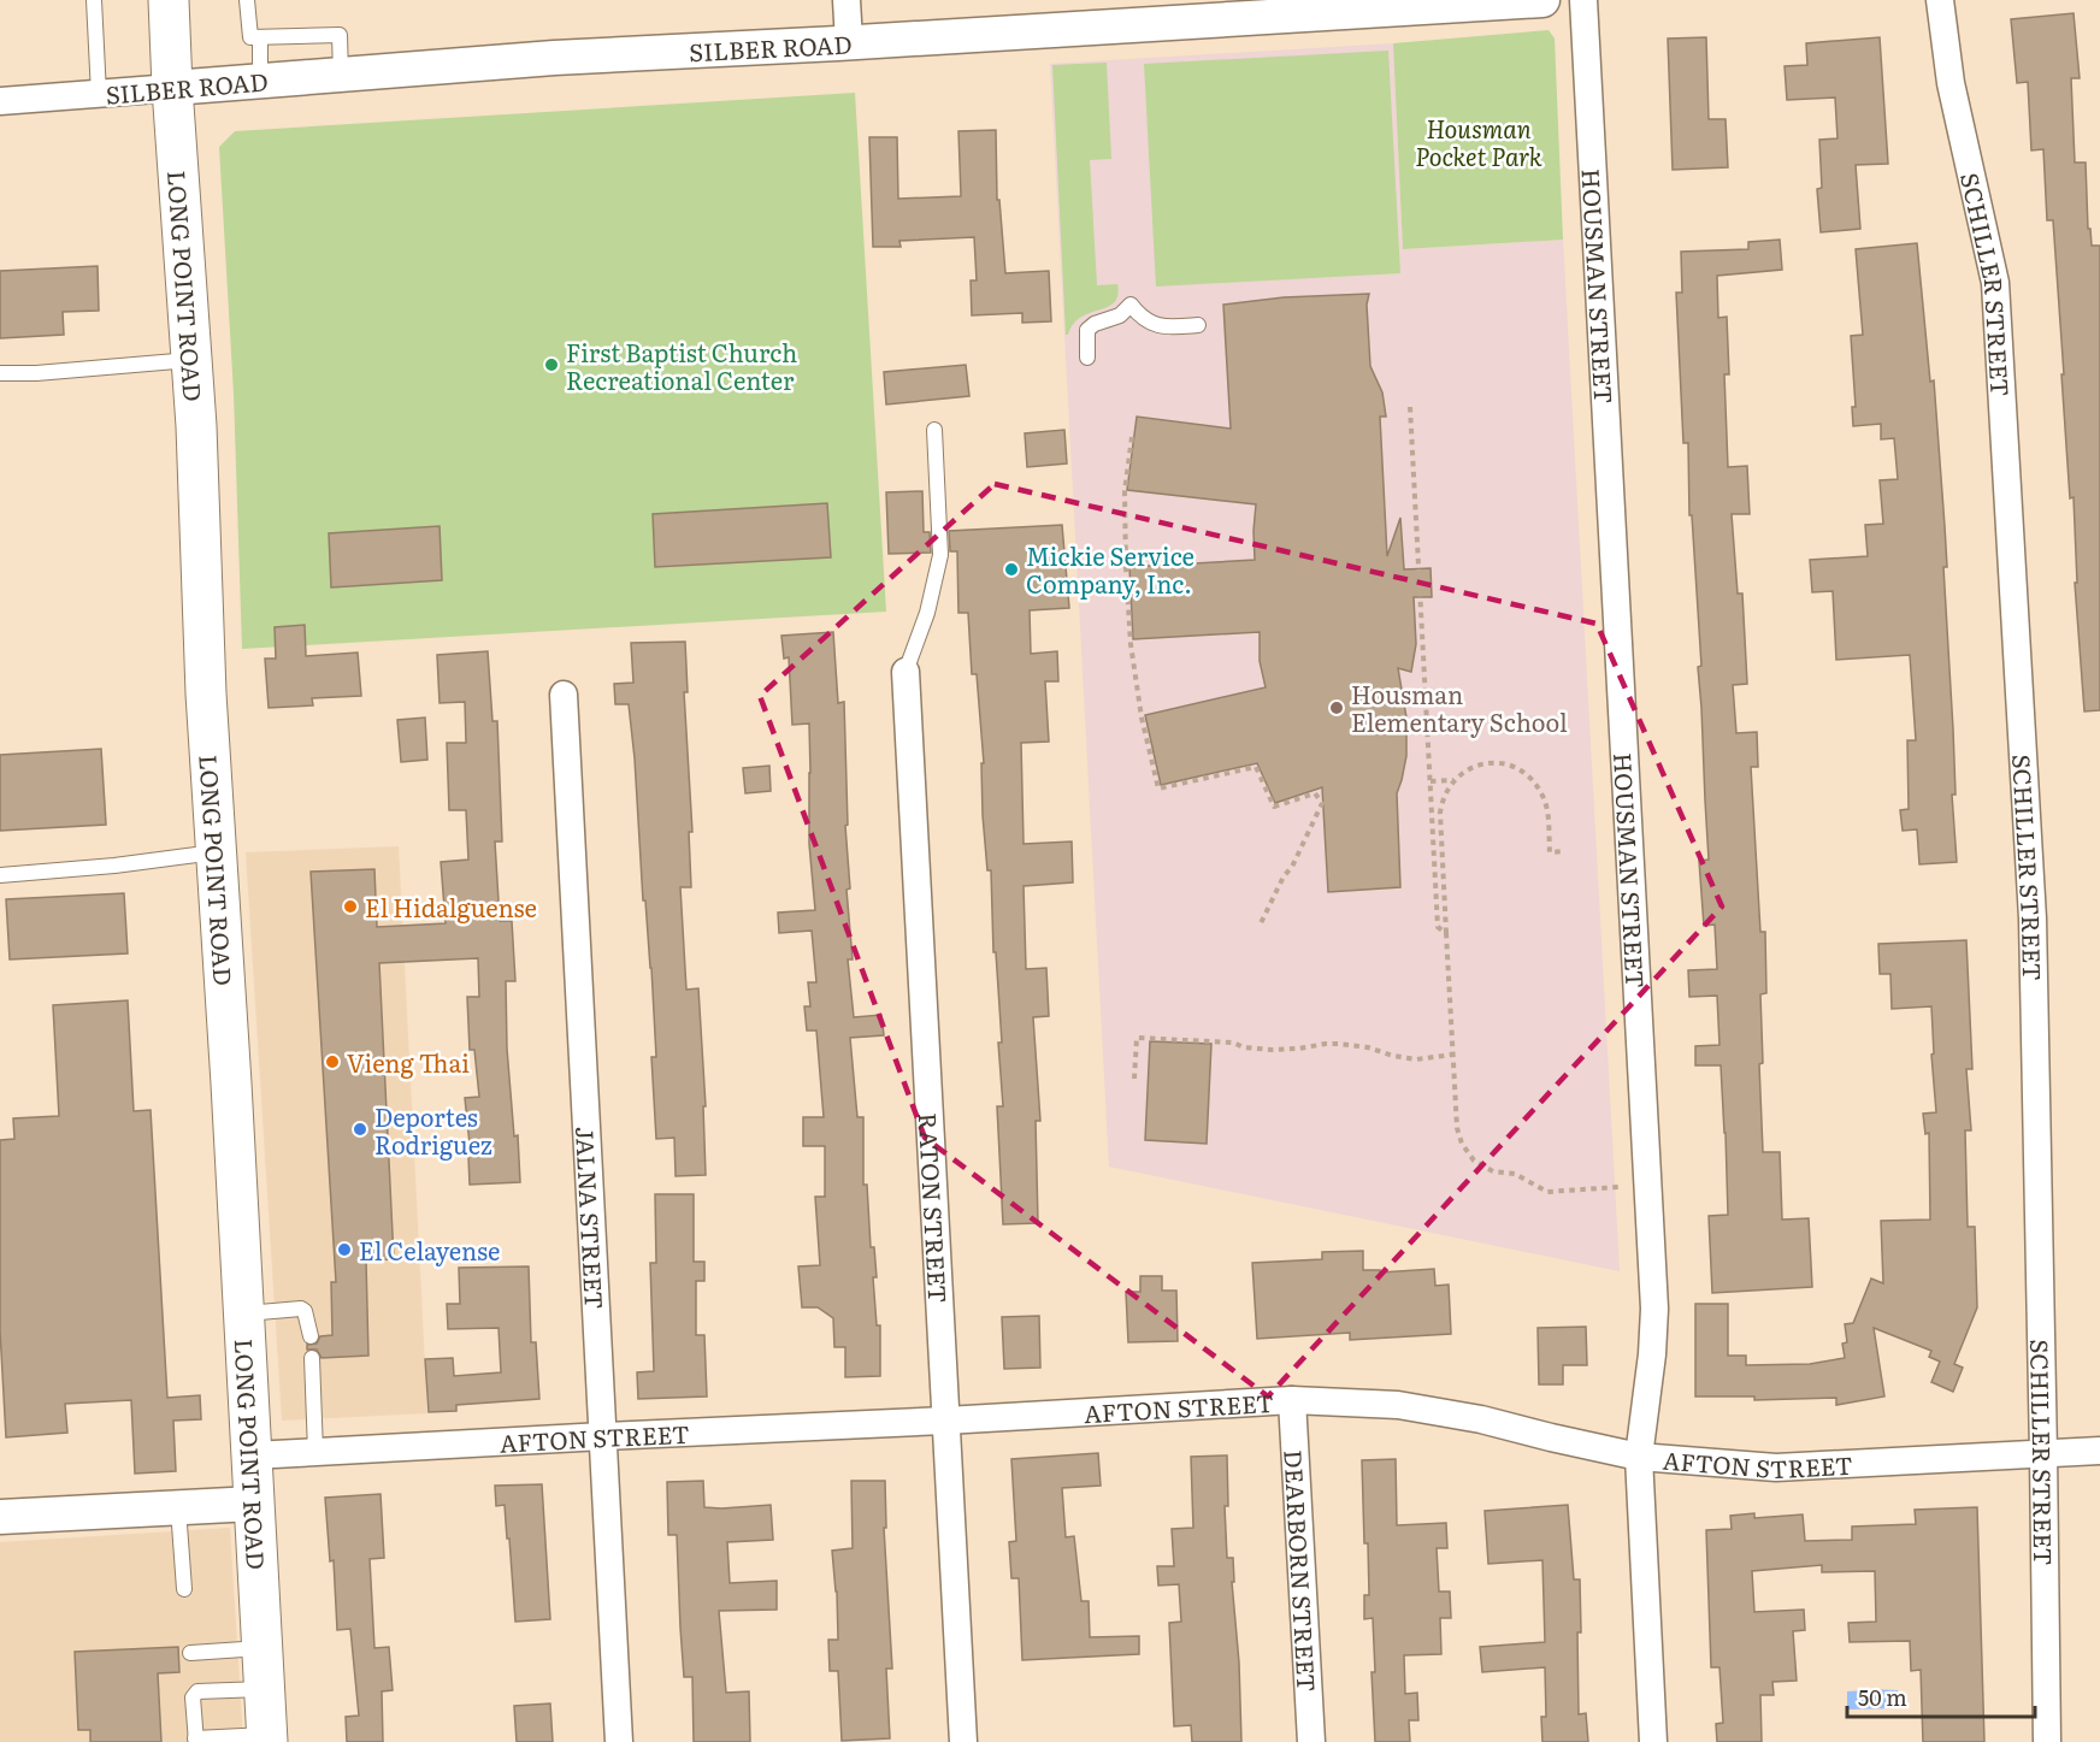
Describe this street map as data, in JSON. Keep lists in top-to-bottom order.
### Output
{
  "streets": {
    "main road": ["LONG POINT ROAD"],
    "street": [
      "SILBER ROAD",
      "SCHILLER STREET",
      "HOUSMAN STREET",
      "RATON STREET",
      "JALNA STREET",
      "AFTON STREET",
      "DEARBORN STREET"
    ]
  },
  "crossings": [
    ["SILBER ROAD", "LONG POINT ROAD"],
    ["SCHILLER STREET", "AFTON STREET"],
    ["LONG POINT ROAD", "AFTON STREET"],
    ["HOUSMAN STREET", "AFTON STREET"],
    ["RATON STREET", "AFTON STREET"],
    ["JALNA STREET", "AFTON STREET"],
    ["AFTON STREET", "DEARBORN STREET"]
  ],
  "parks": ["Housman Pocket Park"],
  "places": [
    "First Baptist Church Recreational Center",
    "Mickie Service Company, Inc.",
    "Housman Elementary School",
    "El Hidalguense",
    "Vieng Thai",
    "Deportes Rodriguez",
    "El Celayense"
  ],
  "scale_bar": "50 m"
}
